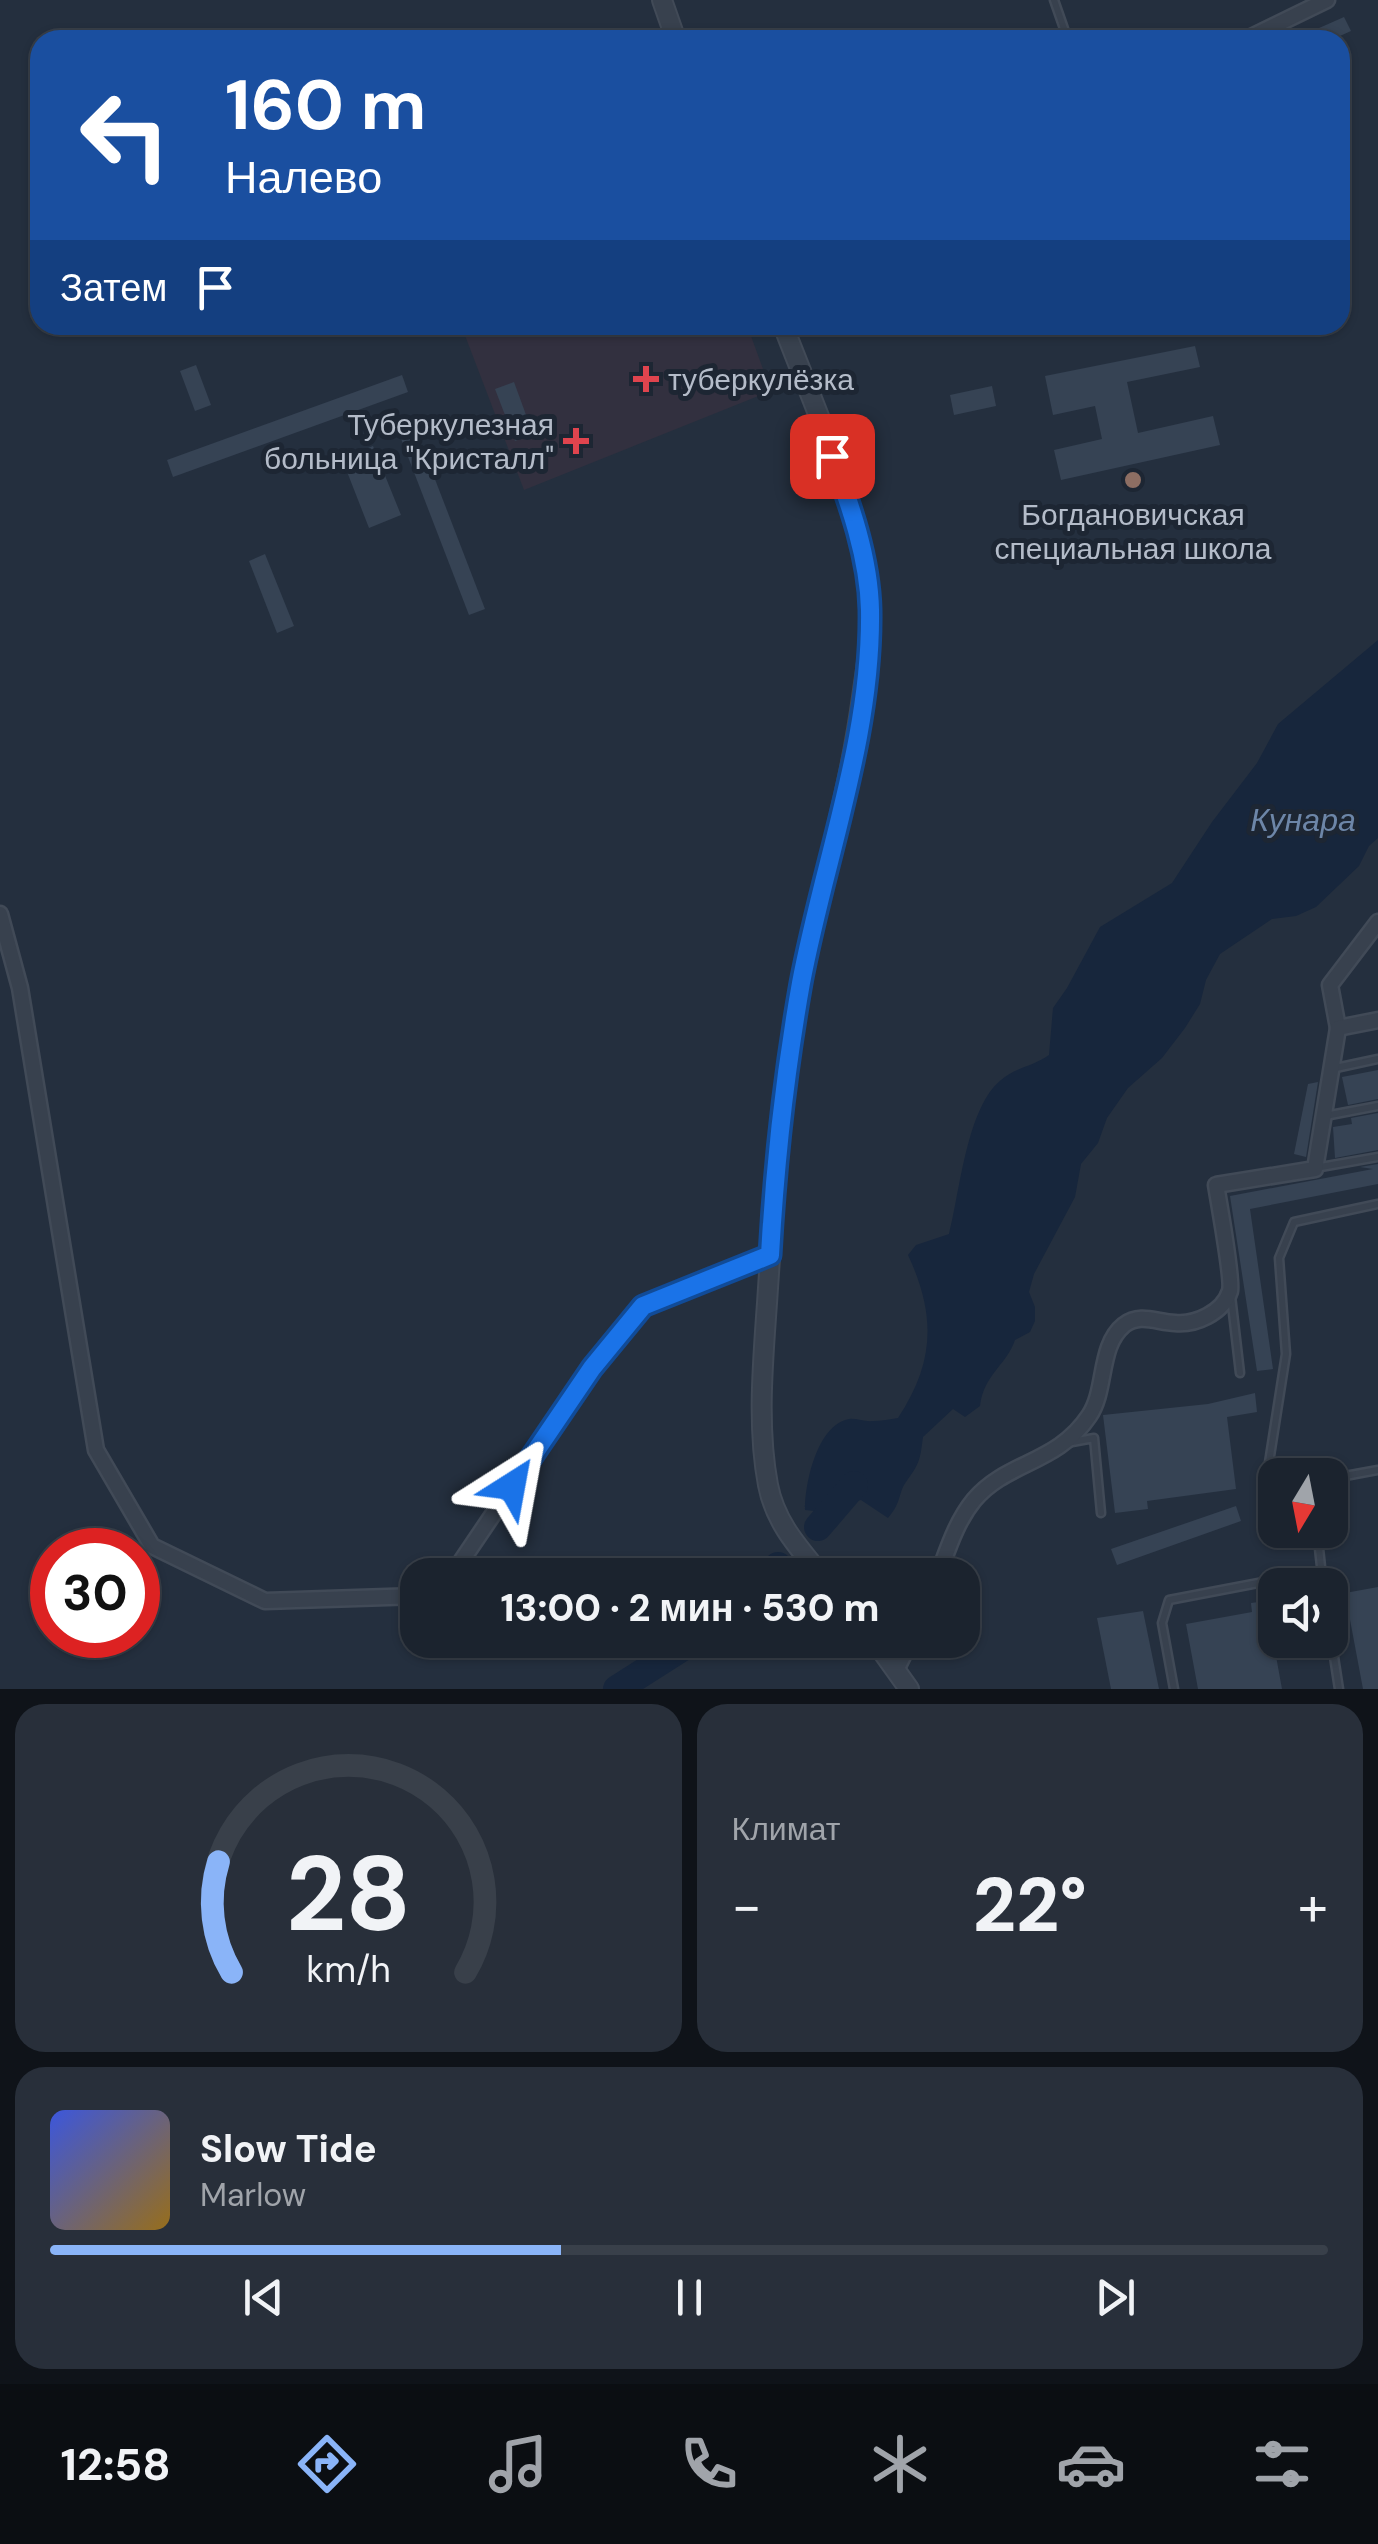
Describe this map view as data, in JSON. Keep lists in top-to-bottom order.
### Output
{
  "water": ["Кунара"],
  "places": {
    "health": ["туберкулёзка", "Туберкулезная больница \"Кристалл\""],
    "other": ["Богдановичская специальная школа"]
  },
  "north": "bottom",
  "page": {
    "turn": ["160 m", "Налево"],
    "then": "Затем",
    "limit": "30",
    "trip": "13:00 · 2 мин · 530 m",
    "tile": "Климат",
    "heat": ["−", "22°", "+"],
    "song": ["Slow Tide", "Marlow"],
    "tabs": "12:58",
    "gauge": ["28", "km/h"]
  }
}
